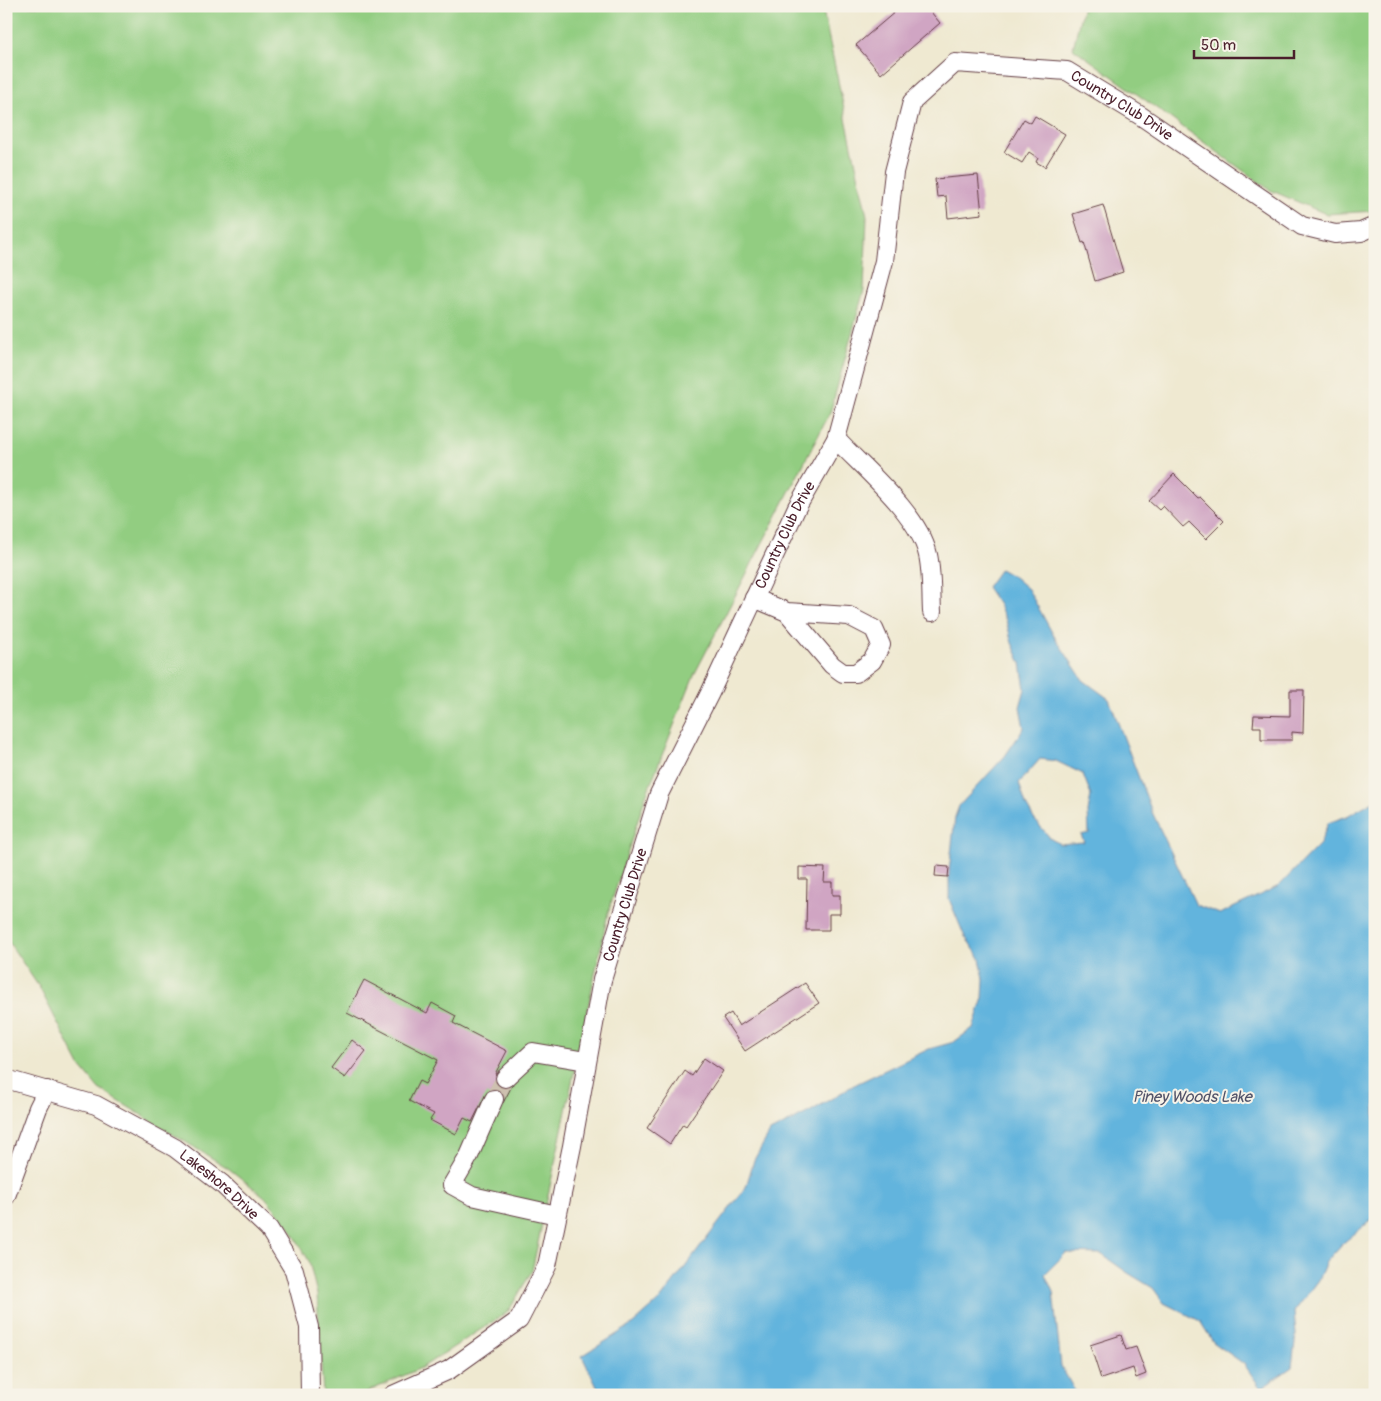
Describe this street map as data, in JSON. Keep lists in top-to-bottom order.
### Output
{
  "streets": {
    "street": ["Country Club Drive", "Lakeshore Drive"]
  },
  "water": ["Piney Woods Lake"],
  "scale_bar": "50 m"
}
